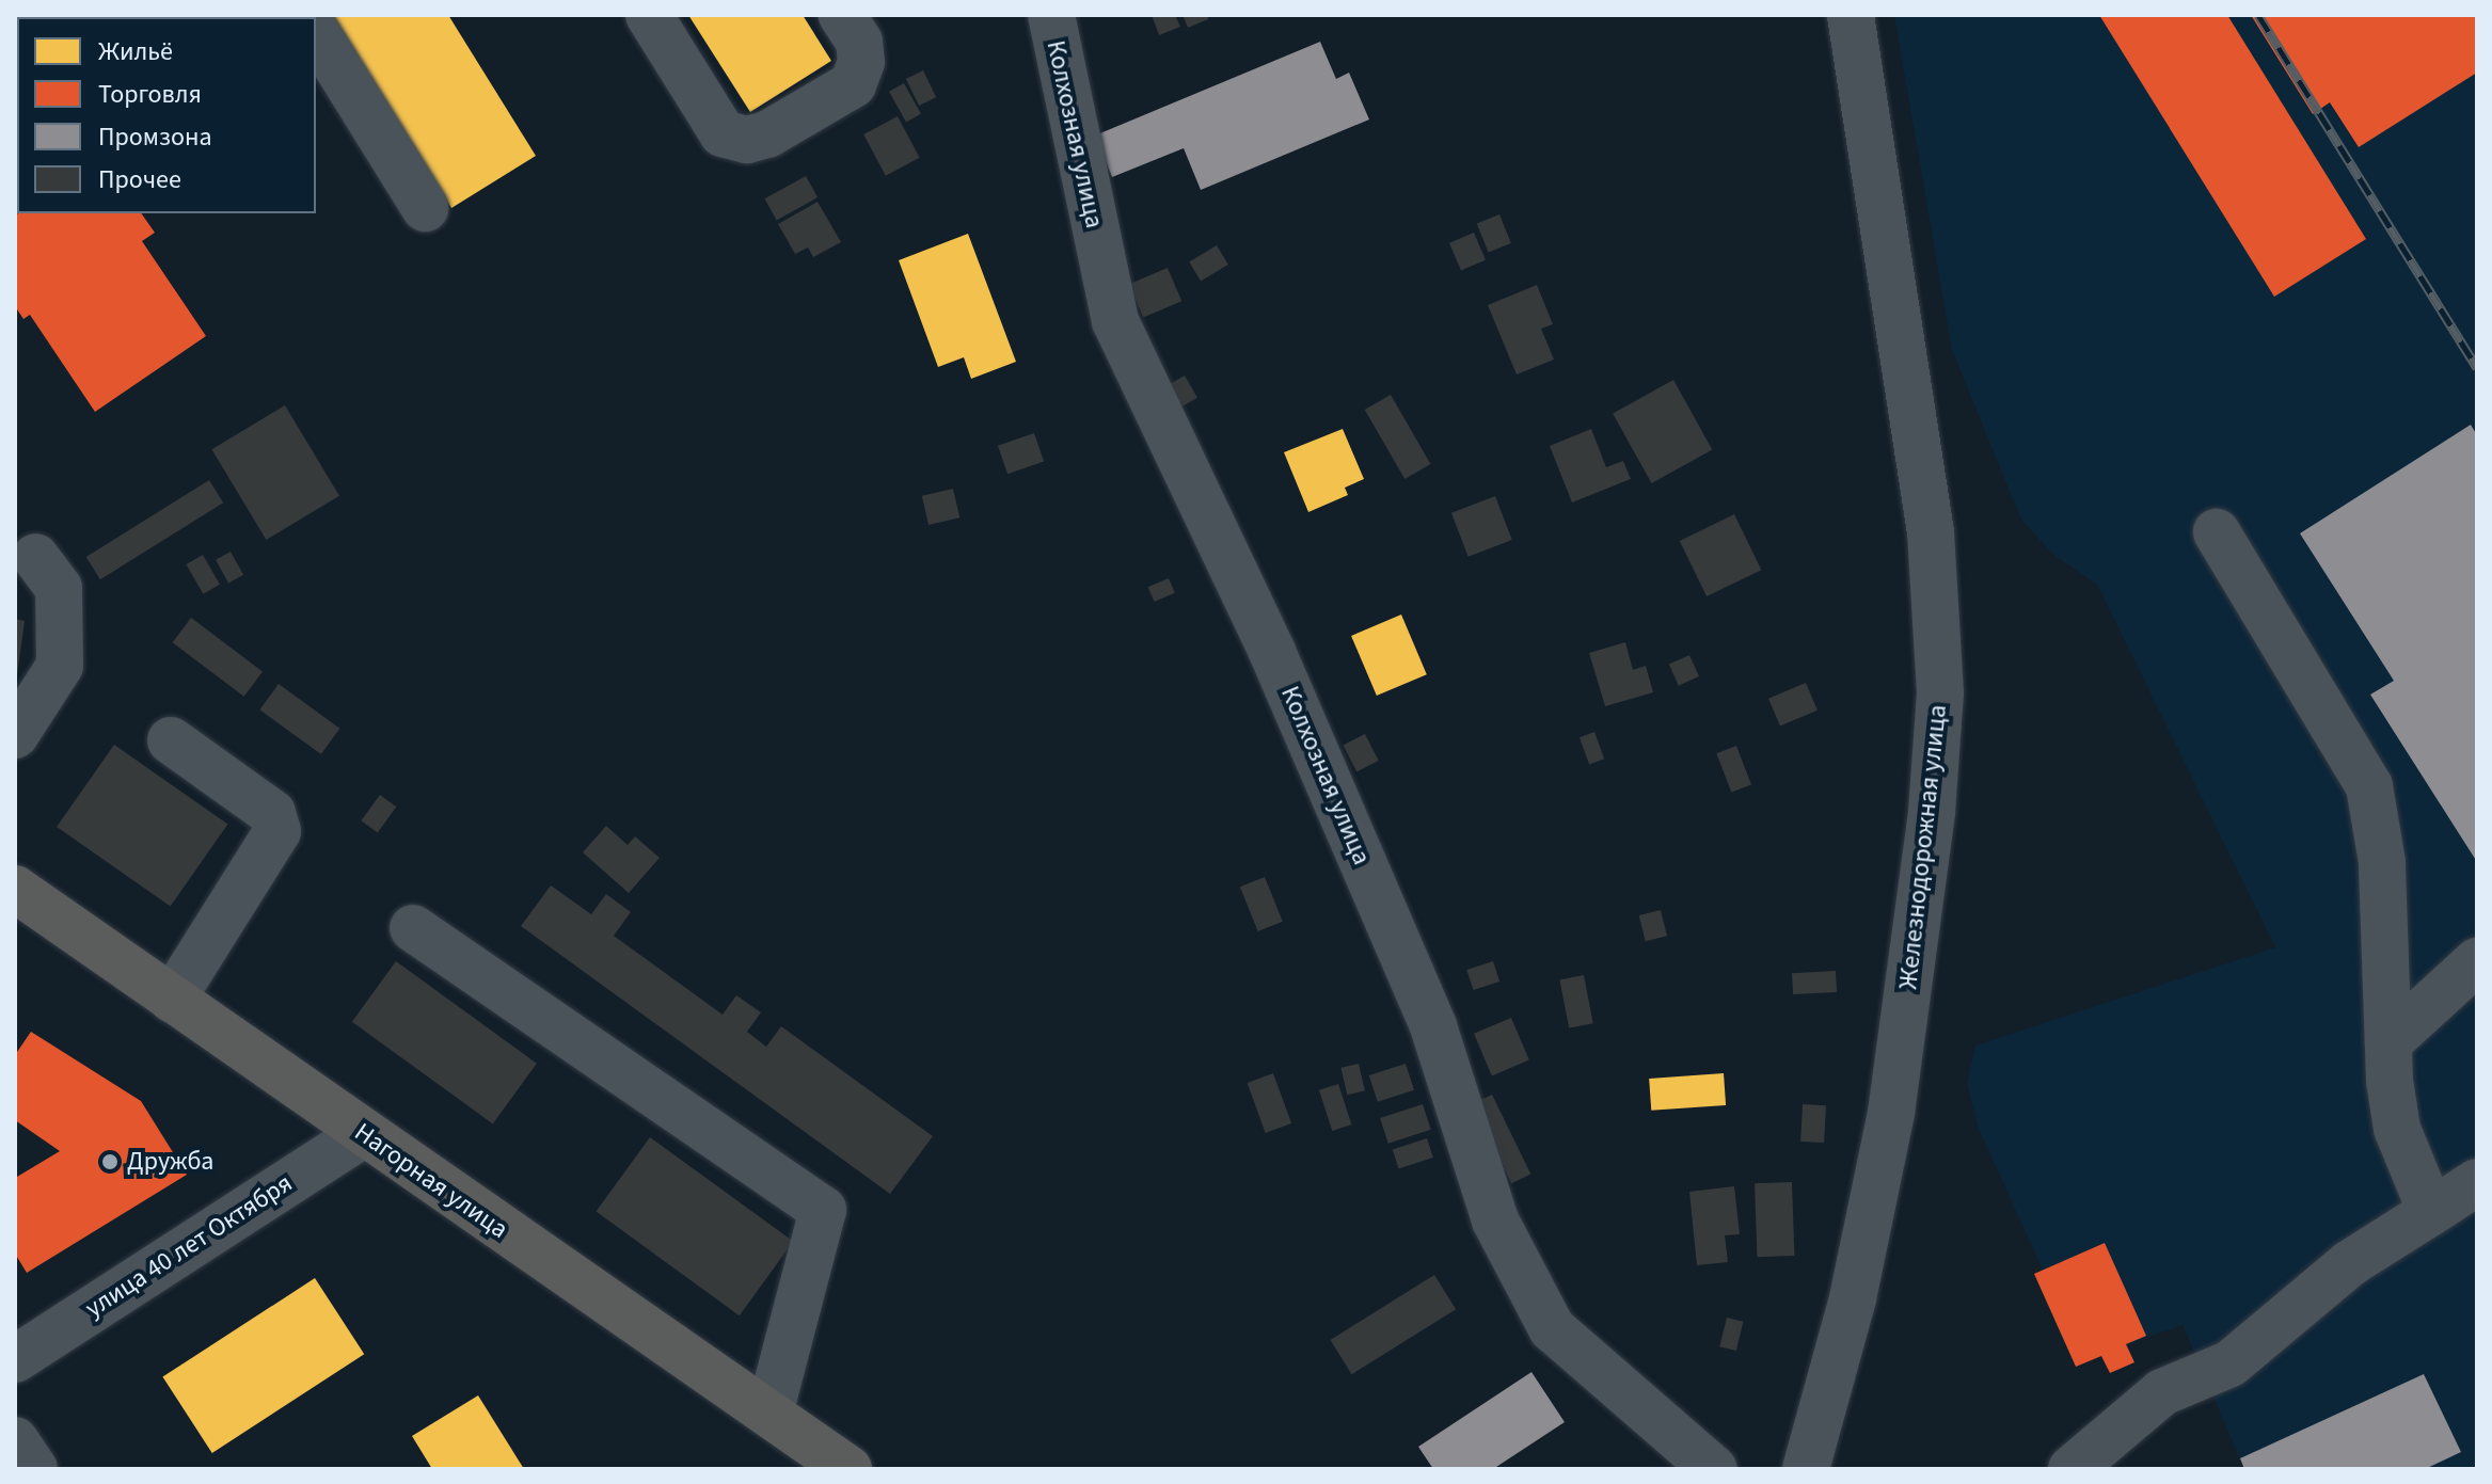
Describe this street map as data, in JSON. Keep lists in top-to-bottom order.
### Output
{
  "streets": {
    "main road": ["Нагорная улица"],
    "street": ["Колхозная улица", "Железнодорожная улица", "улица 40 лет Октября"]
  },
  "crossings": [
    ["Нагорная улица", "улица 40 лет Октября"]
  ],
  "places": ["Дружба"],
  "legend": [
    "Жильё",
    "Торговля",
    "Промзона",
    "Прочее"
  ]
}
